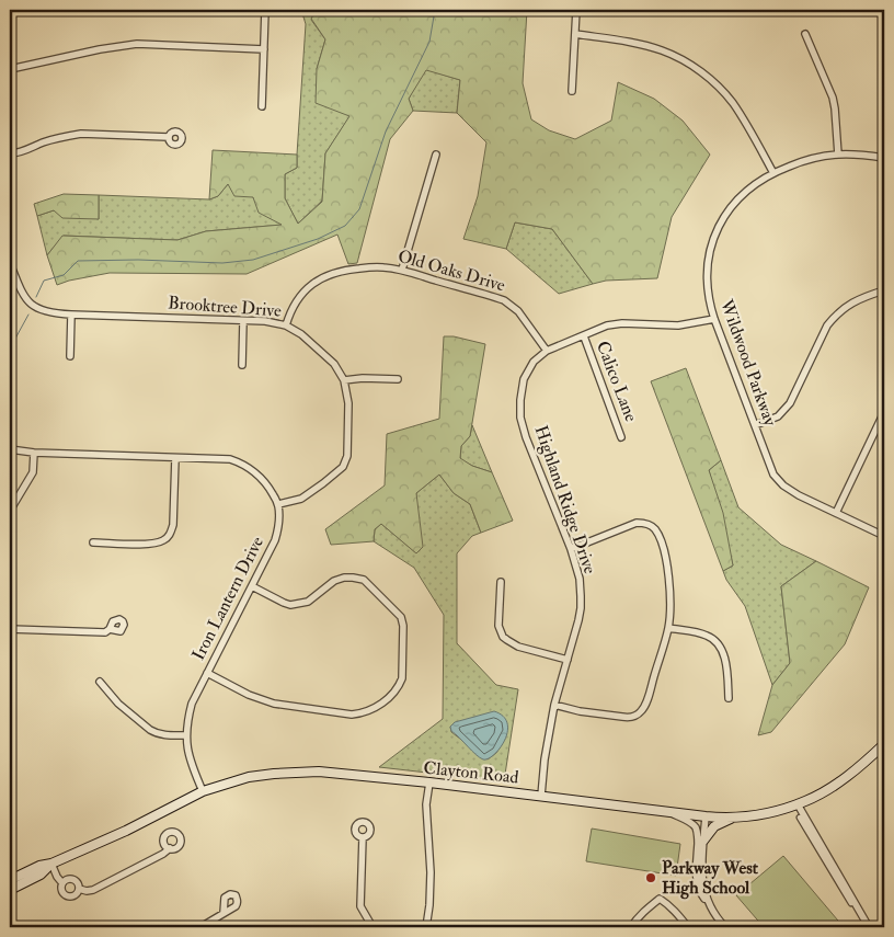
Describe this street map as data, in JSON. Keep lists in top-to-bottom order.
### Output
{
  "streets": {
    "main road": ["Clayton Road"],
    "street": [
      "Old Oaks Drive",
      "Brooktree Drive",
      "Wildwood Parkway",
      "Calico Lane",
      "Highland Ridge Drive",
      "Iron Lantern Drive"
    ]
  },
  "crossings": [
    ["Old Oaks Drive", "Brooktree Drive"],
    ["Old Oaks Drive", "Highland Ridge Drive"],
    ["Brooktree Drive", "Iron Lantern Drive"],
    ["Highland Ridge Drive", "Clayton Road"],
    ["Iron Lantern Drive", "Clayton Road"]
  ],
  "places": ["Parkway West High School"]
}
